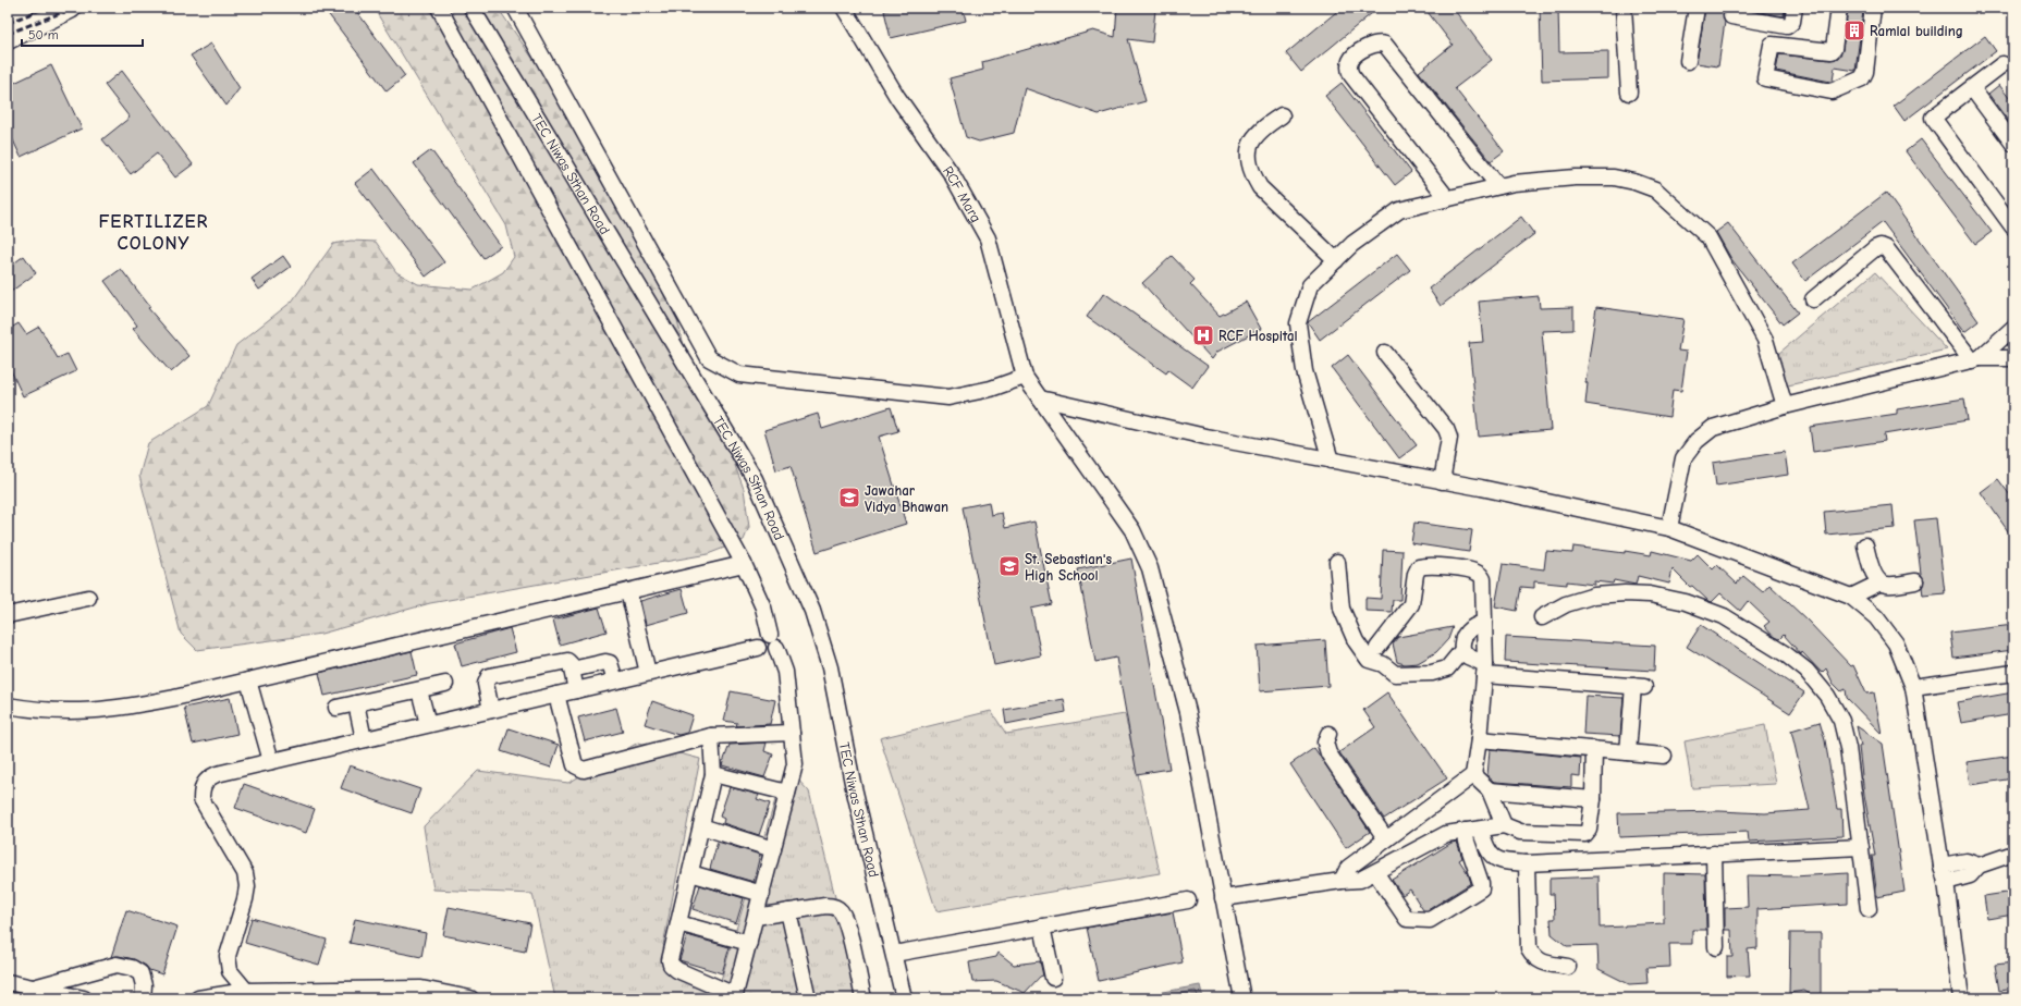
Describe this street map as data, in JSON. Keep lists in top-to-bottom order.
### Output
{
  "streets": {
    "street": ["TEC Niwas Sthan Road", "RCF Marg"]
  },
  "districts": ["FERTILIZER COLONY"],
  "places": {
    "building": ["Ramlal building"],
    "hospital": ["RCF Hospital"],
    "school or university": ["Jawahar Vidya Bhawan", "St. Sebastian's High School"]
  },
  "scale_bar": "50 m"
}
